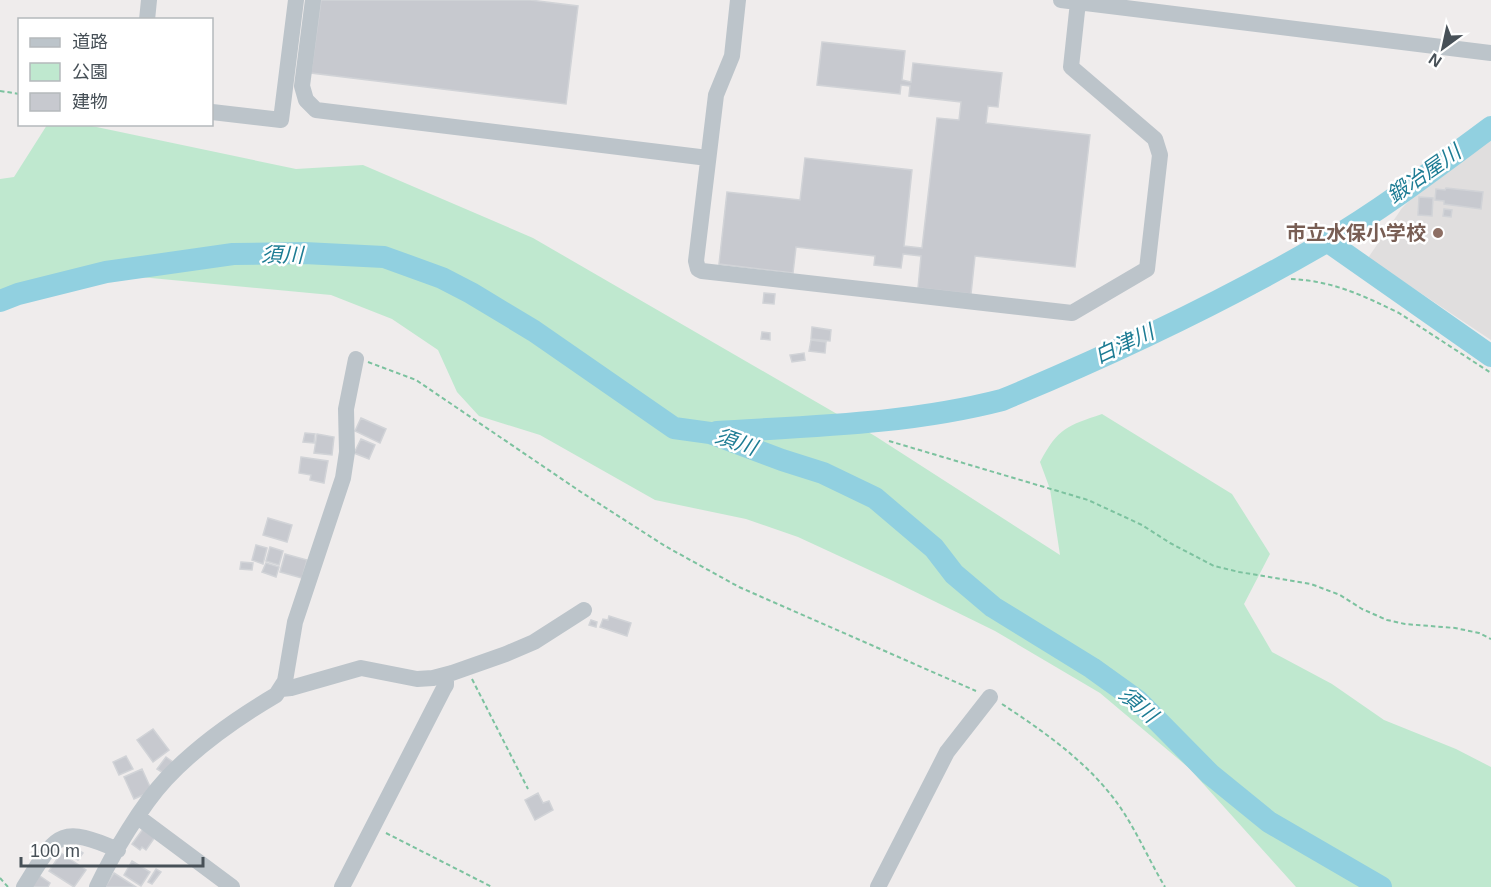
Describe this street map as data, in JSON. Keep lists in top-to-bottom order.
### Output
{
  "water": ["鍛冶屋川", "須川", "白津川"],
  "places": ["市立水保小学校"],
  "legend": ["道路", "公園", "建物"],
  "scale_bar": "100 m",
  "north": "bottom left"
}
